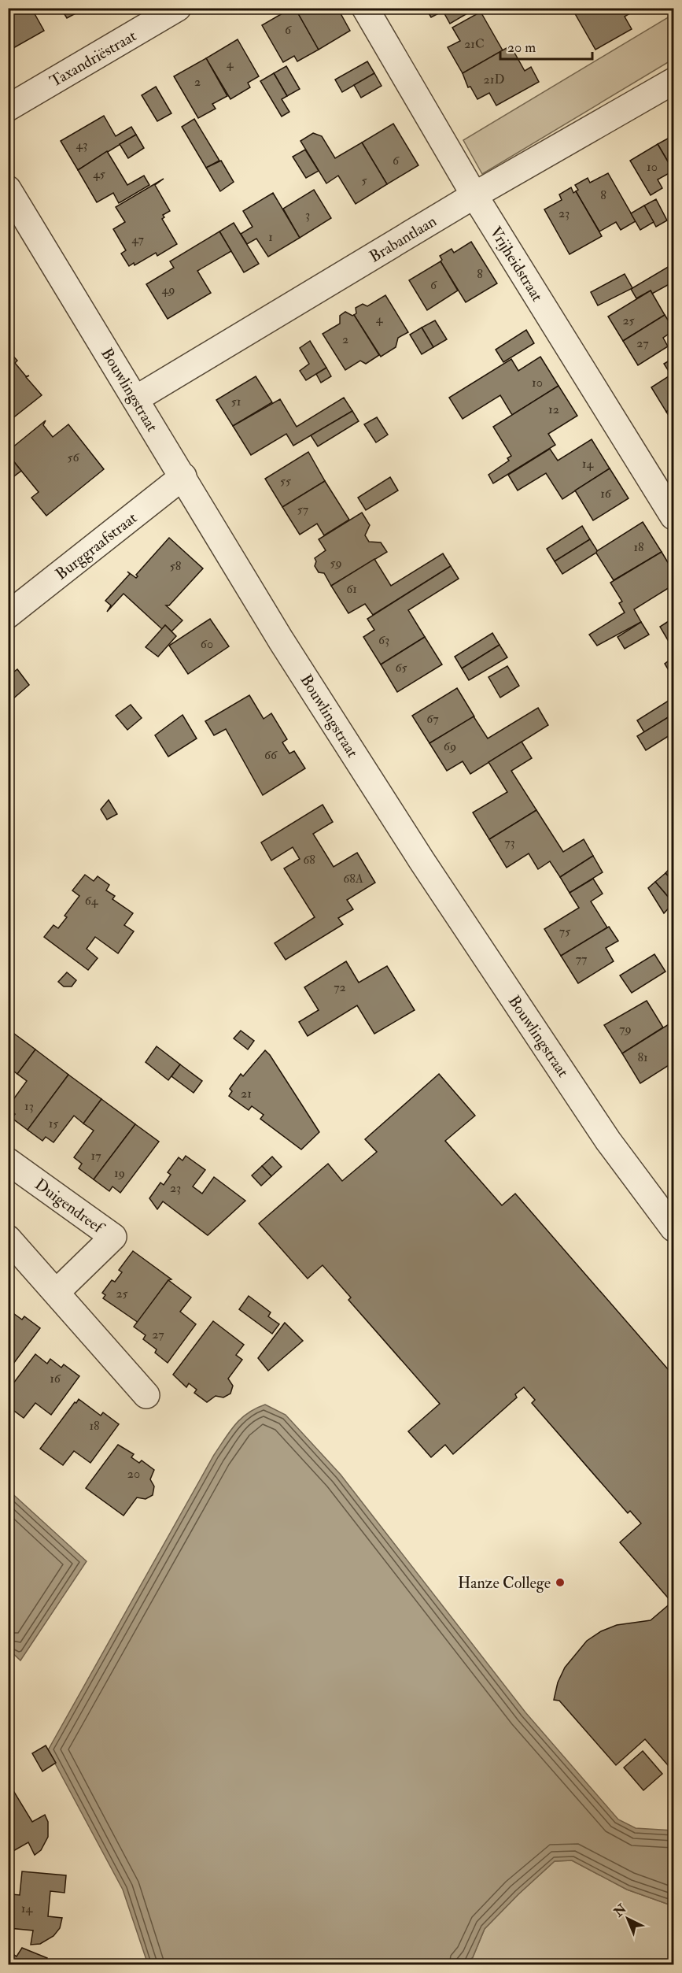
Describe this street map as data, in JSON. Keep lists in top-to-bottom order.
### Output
{
  "streets": {
    "street": [
      "Taxandriëstraat",
      "Brabantlaan",
      "Vrijheidstraat",
      "Bouwlingstraat",
      "Burggraafstraat",
      "Duigendreef"
    ]
  },
  "crossings": [
    ["Brabantlaan", "Vrijheidstraat"],
    ["Brabantlaan", "Bouwlingstraat"],
    ["Bouwlingstraat", "Burggraafstraat"]
  ],
  "places": ["Hanze College"],
  "house_numbers": [
    "6",
    "21C",
    "4",
    "21D",
    "2",
    "43",
    "6",
    "10",
    "45",
    "5",
    "8",
    "23",
    "3",
    "1",
    "47",
    "8",
    "6",
    "49",
    "4",
    "25",
    "2",
    "27",
    "10",
    "51",
    "12",
    "56",
    "14",
    "55",
    "16",
    "57",
    "18",
    "59",
    "58",
    "61",
    "63",
    "60",
    "65",
    "67",
    "69",
    "66",
    "73",
    "68",
    "68A",
    "64",
    "75",
    "77",
    "72",
    "79",
    "81",
    "21",
    "13",
    "15",
    "17",
    "19",
    "23",
    "25",
    "27",
    "16",
    "18",
    "20",
    "14"
  ],
  "scale_bar": "20 m",
  "north": "top left"
}
